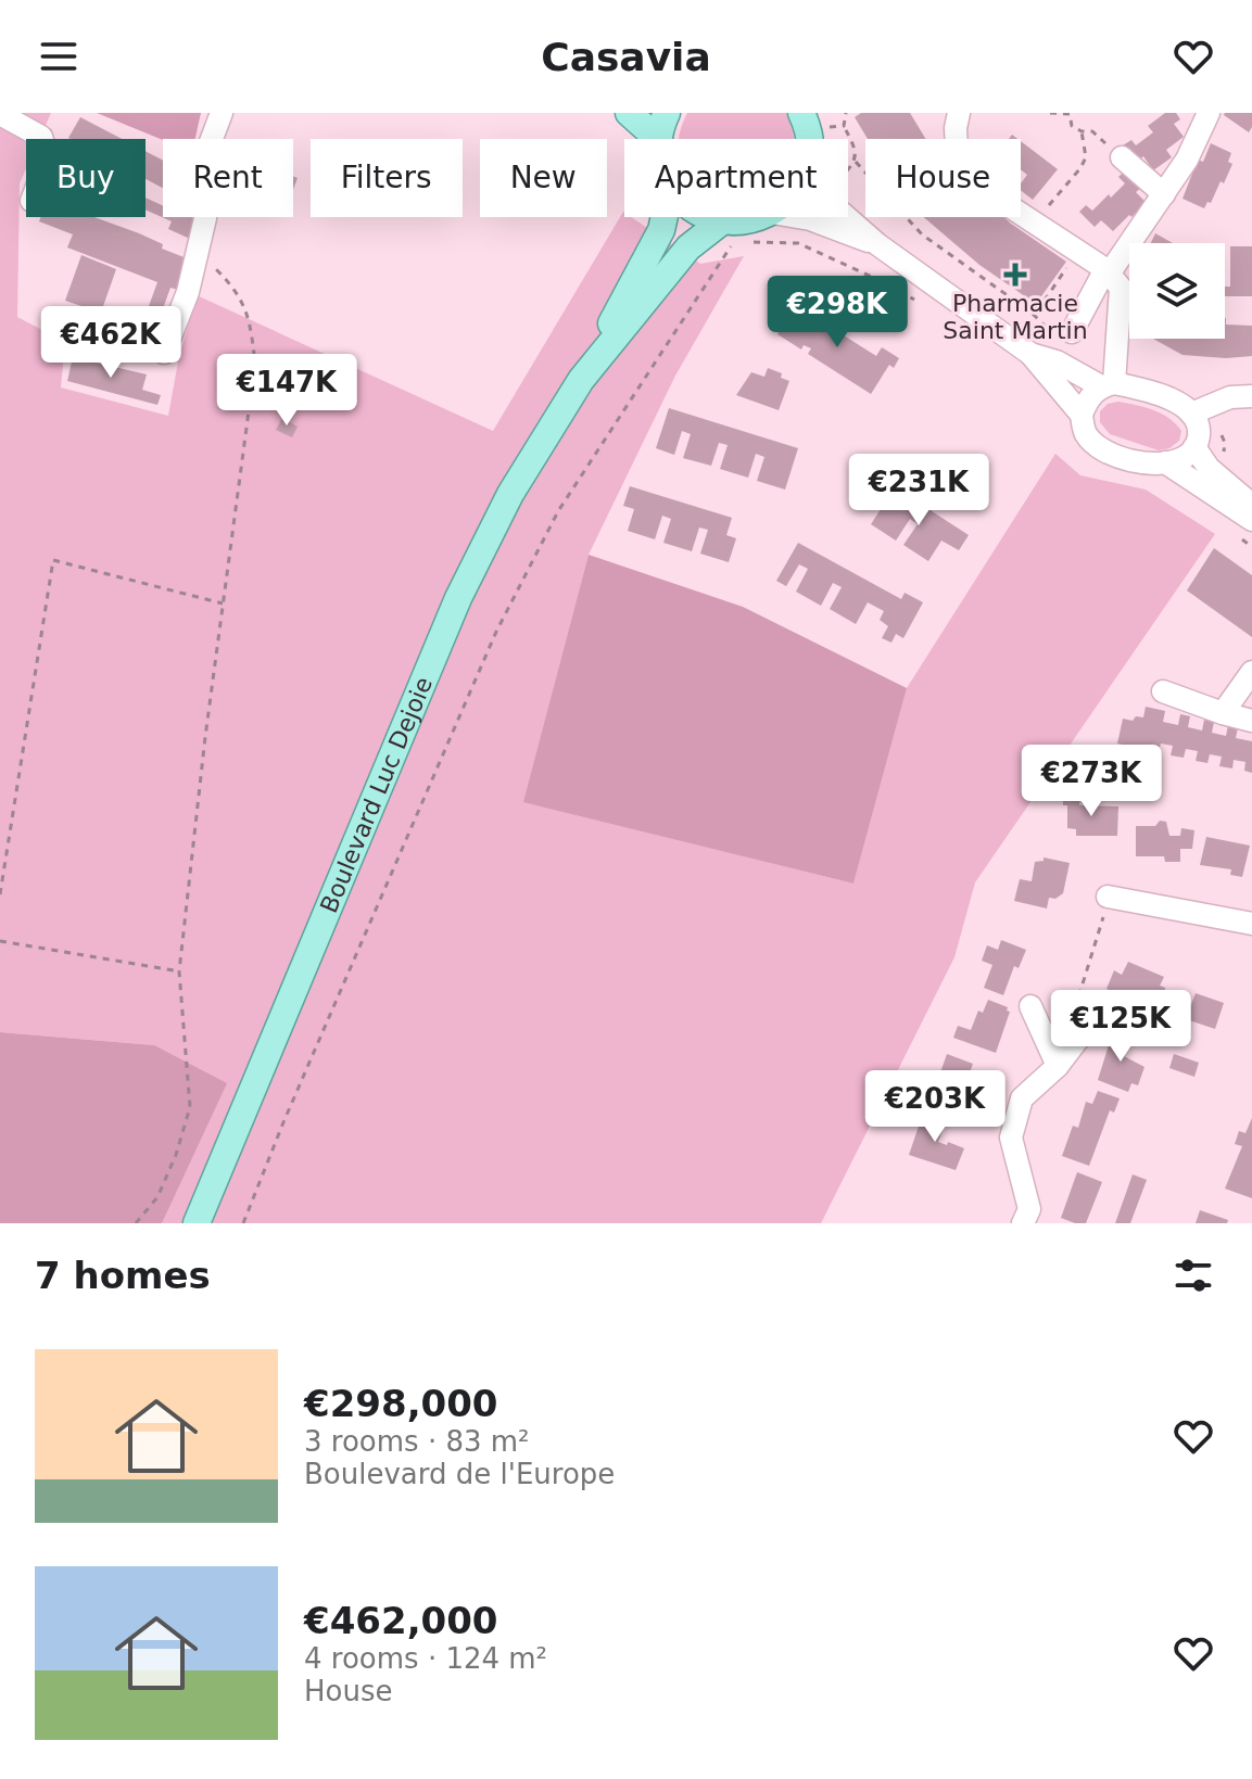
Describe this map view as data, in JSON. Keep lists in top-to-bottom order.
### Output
{
  "streets": {
    "main road": ["Boulevard Luc Dejoie"]
  },
  "places": {
    "health": ["Pharmacie Saint Martin"]
  },
  "page": {
    "header": "Casavia",
    "chip": [
      "Buy",
      "Rent",
      "Filters",
      "New",
      "Apartment",
      "House"
    ],
    "price": [
      "€298K",
      "€462K",
      "€147K",
      "€231K",
      "€273K",
      "€125K",
      "€203K"
    ],
    "heading": "7 homes",
    "list": [
      {
        "name": "€298,000",
        "note": "3 rooms · 83 m² · Boulevard de l'Europe"
      },
      {
        "name": "€462,000",
        "note": "4 rooms · 124 m² · House"
      }
    ]
  }
}
